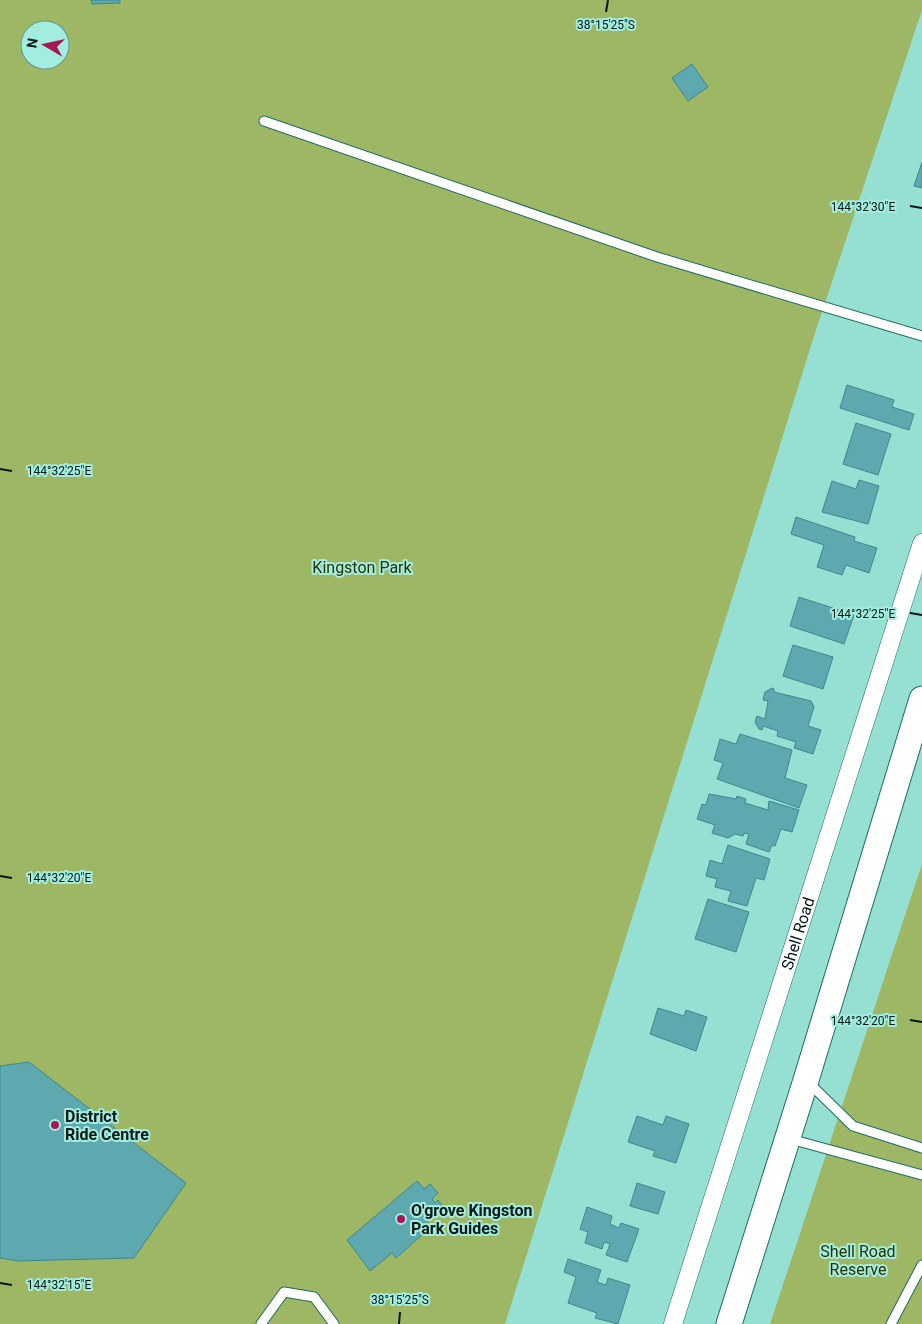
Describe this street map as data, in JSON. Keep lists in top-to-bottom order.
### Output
{
  "streets": {
    "street": ["Shell Road"]
  },
  "parks": ["Kingston Park", "Shell Road Reserve"],
  "places": ["District Ride Centre", "O'grove Kingston Park Guides"],
  "north": "left",
  "coordinates": [
    "38°15'25\"S",
    "144°32'30\"E",
    "144°32'25\"E",
    "144°32'20\"E",
    "144°32'15\"E"
  ]
}
